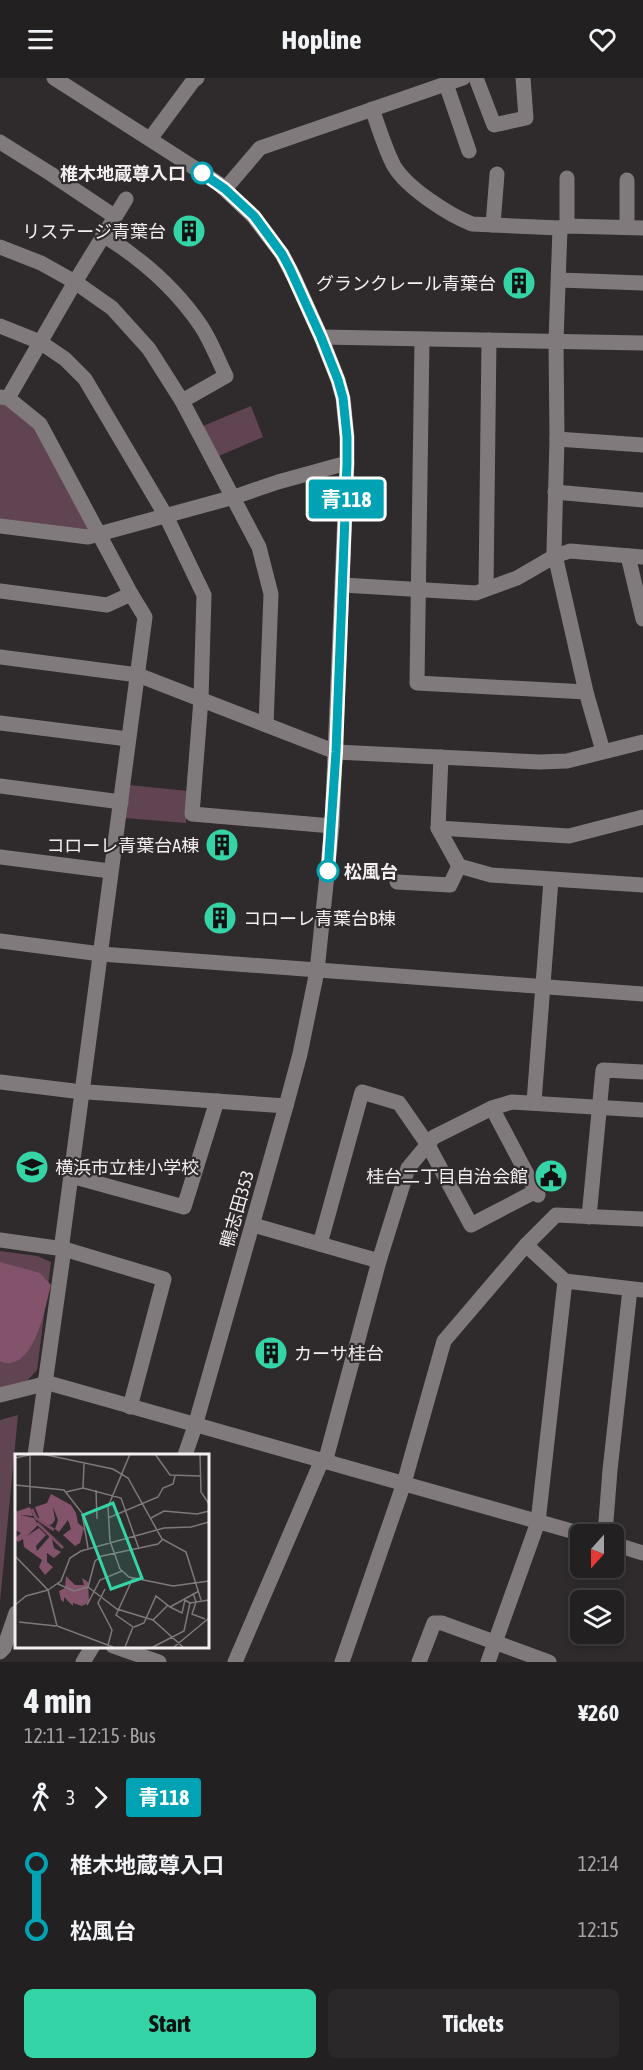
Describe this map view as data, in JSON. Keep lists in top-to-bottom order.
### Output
{
  "streets": {
    "street": ["鴨志田353"]
  },
  "places": {
    "other": ["椎木地蔵尊入口", "松風台"],
    "building": [
      "リステージ青葉台",
      "グランクレール青葉台",
      "コローレ青葉台A棟",
      "コローレ青葉台B棟",
      "カーサ桂台"
    ],
    "school or university": ["横浜市立桂小学校"],
    "public building": ["桂台二丁目自治会館"]
  },
  "lines": ["bus line 青118"],
  "north": "bottom",
  "page": {
    "header": "Hopline",
    "on_map": "青118",
    "heading": ["4 min", "12:11 – 12:15 · Bus", "¥260"],
    "legs": ["3", "青118"],
    "list": [
      {
        "name": "椎木地蔵尊入口",
        "value": "12:14"
      },
      {
        "name": "松風台",
        "value": "12:15"
      }
    ],
    "buttons": ["Start", "Tickets"]
  }
}
